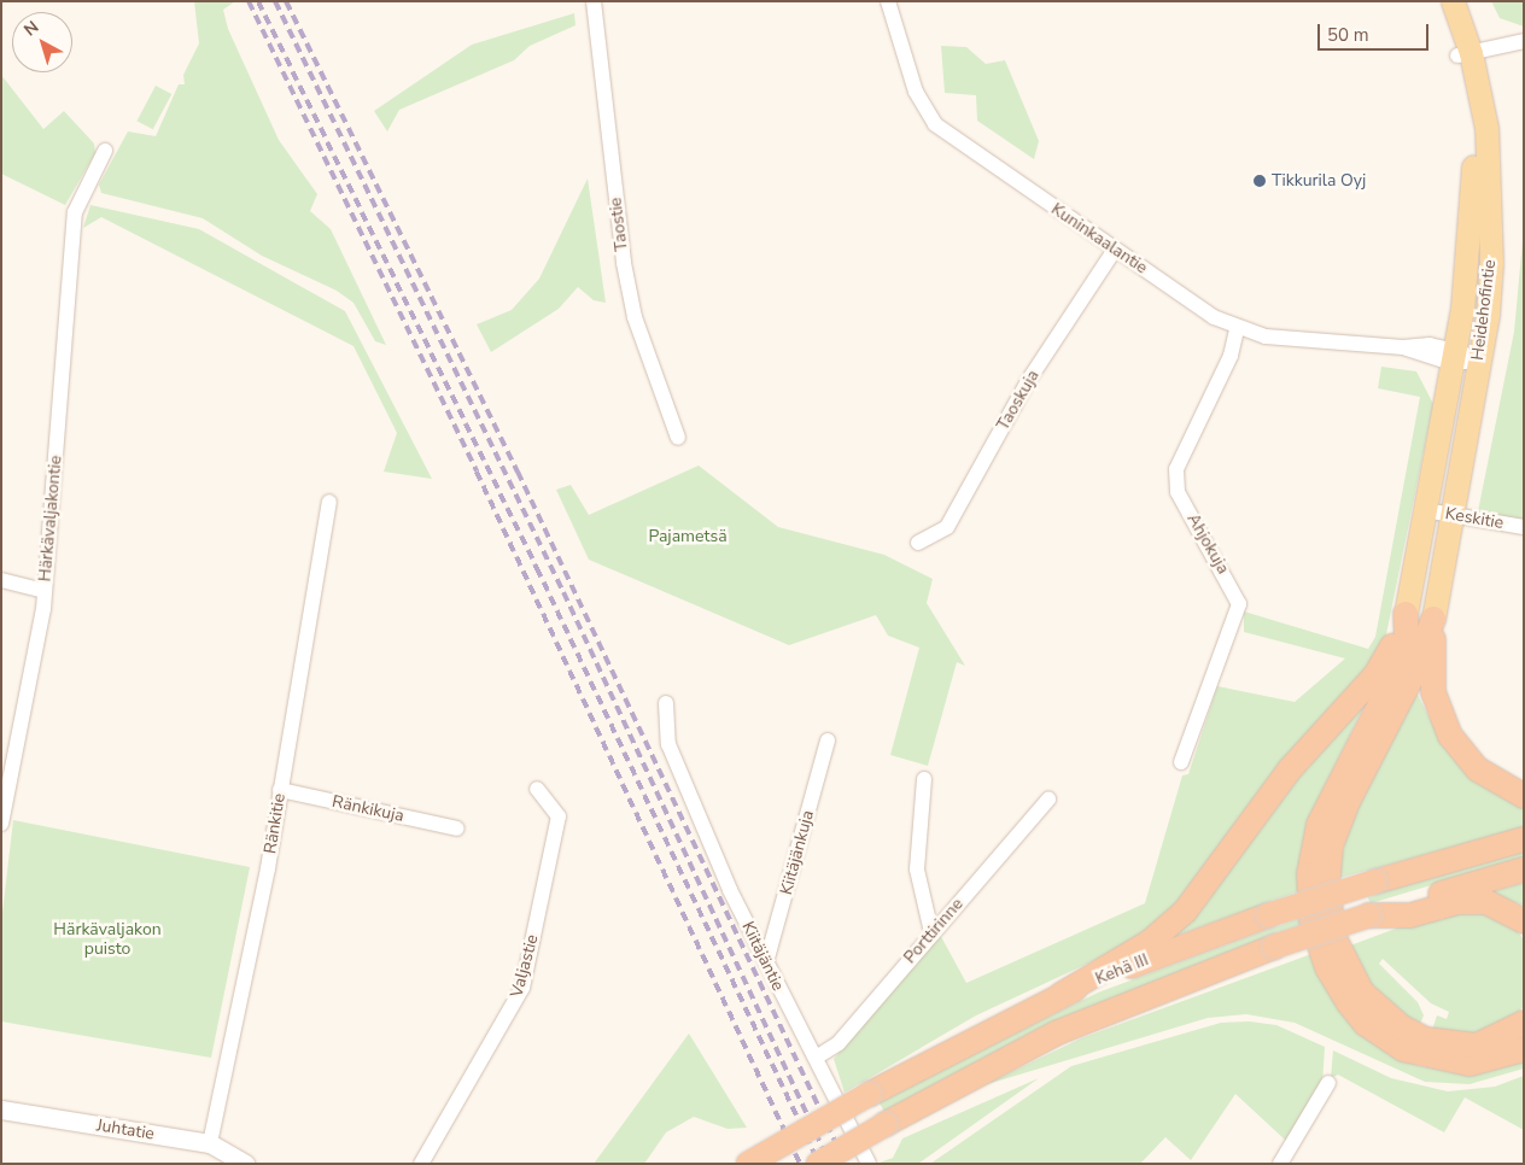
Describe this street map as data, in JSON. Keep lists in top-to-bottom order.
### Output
{
  "streets": {
    "highway": ["Kehä III"],
    "main road": ["Heidehofintie"],
    "street": [
      "Taostie",
      "Kuninkaalantie",
      "Taoskuja",
      "Härkävaljakontie",
      "Keskitie",
      "Ahjokuja",
      "Ränkikuja",
      "Ränkitie",
      "Kiitäjänkuja",
      "Porttirinne",
      "Kiitäjäntie",
      "Valjastie",
      "Juhtatie"
    ]
  },
  "crossings": [
    ["Kuninkaalantie", "Heidehofintie"],
    ["Kuninkaalantie", "Taoskuja"],
    ["Kuninkaalantie", "Ahjokuja"],
    ["Heidehofintie", "Keskitie"],
    ["Ränkikuja", "Ränkitie"],
    ["Ränkitie", "Juhtatie"],
    ["Kiitäjänkuja", "Kiitäjäntie"],
    ["Porttirinne", "Kiitäjäntie"]
  ],
  "parks": ["Pajametsä", "Härkävaljakon puisto"],
  "places": ["Tikkurila Oyj"],
  "scale_bar": "50 m",
  "north": "top left"
}
